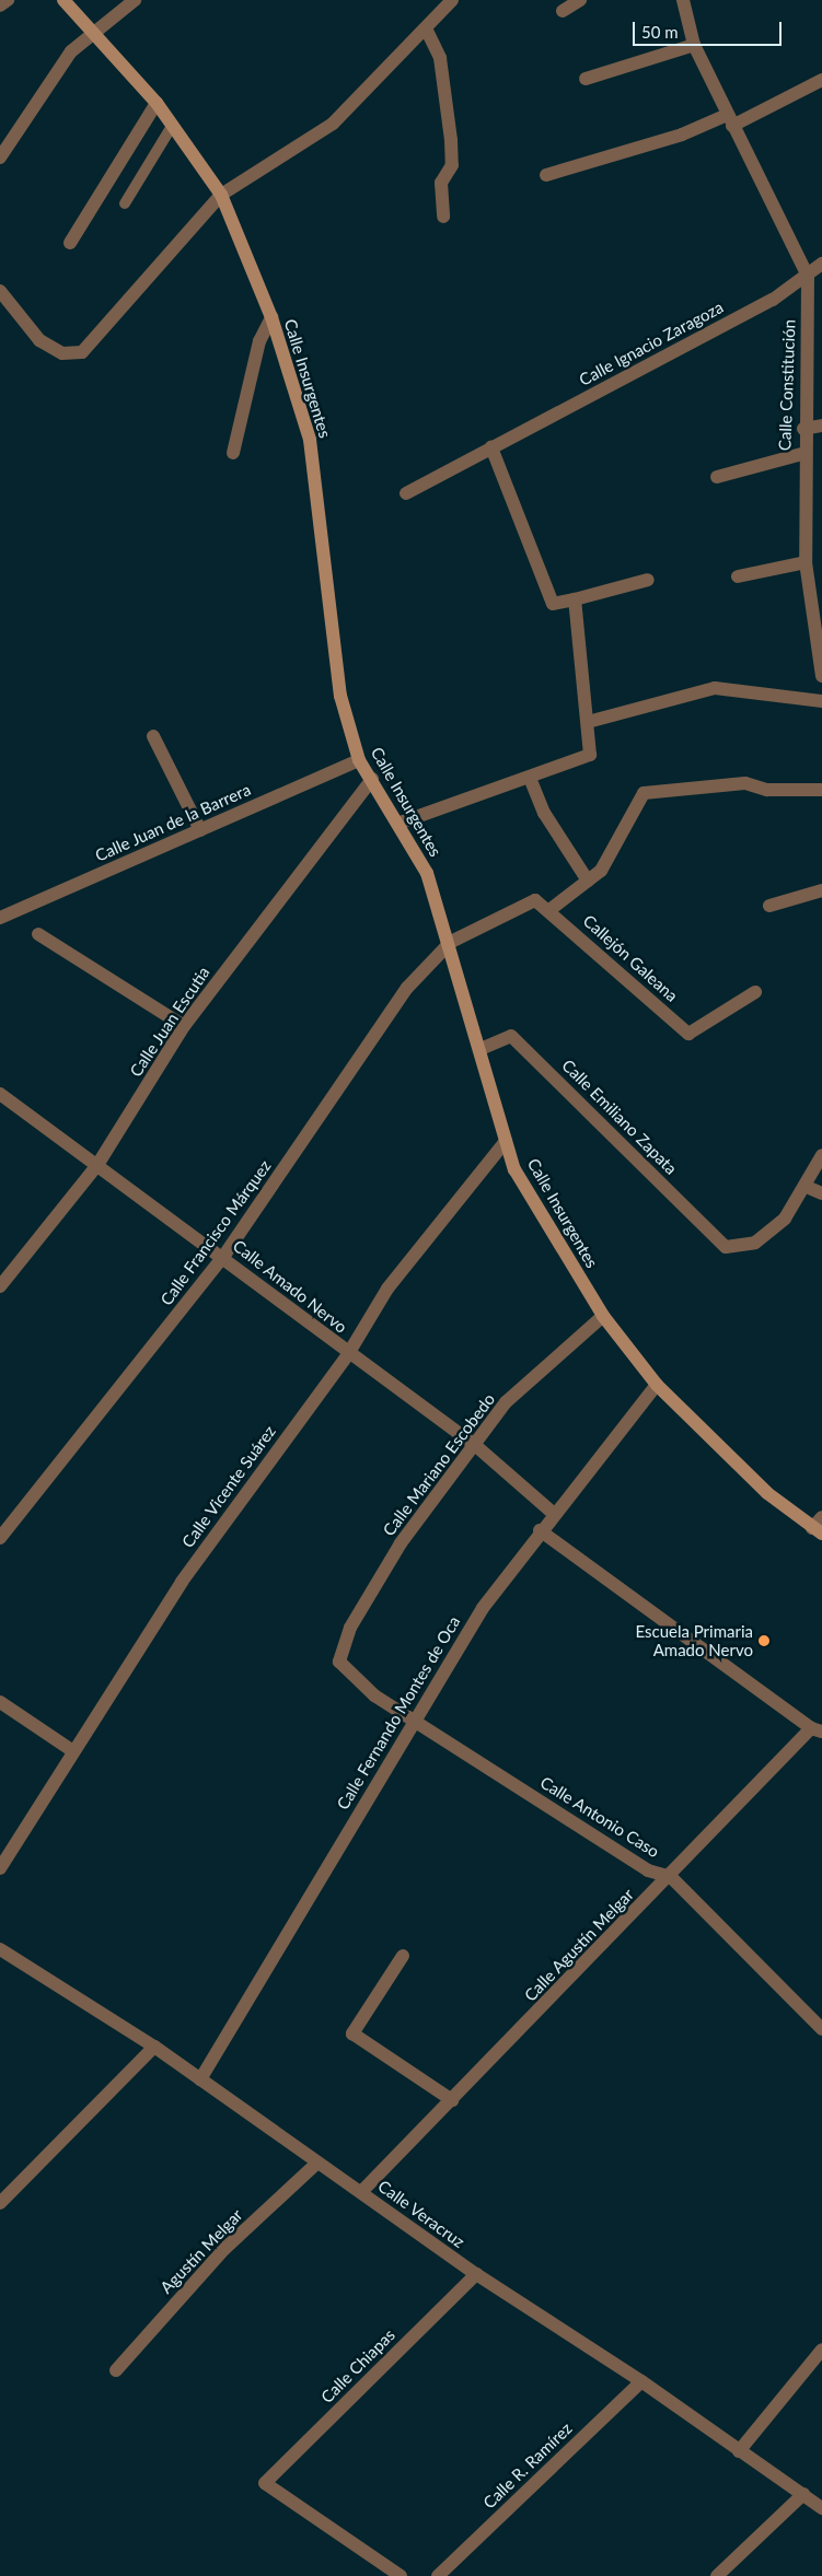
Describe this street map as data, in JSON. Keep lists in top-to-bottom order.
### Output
{
  "streets": {
    "main road": ["Calle Insurgentes"],
    "street": [
      "Calle Ignacio Zaragoza",
      "Calle Constitución",
      "Calle Juan de la Barrera",
      "Callejón Galeana",
      "Calle Juan Escutia",
      "Calle Emiliano Zapata",
      "Calle Francisco Márquez",
      "Calle Amado Nervo",
      "Calle Mariano Escobedo",
      "Calle Vicente Suárez",
      "Calle Fernando Montes de Oca",
      "Calle Antonio Caso",
      "Calle Agustín Melgar",
      "Calle Veracruz",
      "Agustín Melgar",
      "Calle Chiapas",
      "Calle R. Ramírez"
    ]
  },
  "crossings": [
    ["Calle Ignacio Zaragoza", "Calle Constitución"],
    ["Calle Insurgentes", "Calle Juan de la Barrera"],
    ["Calle Insurgentes", "Calle Juan Escutia"],
    ["Calle Insurgentes", "Calle Emiliano Zapata"],
    ["Calle Insurgentes", "Calle Francisco Márquez"],
    ["Calle Insurgentes", "Calle Mariano Escobedo"],
    ["Calle Insurgentes", "Calle Vicente Suárez"],
    ["Calle Insurgentes", "Calle Fernando Montes de Oca"],
    ["Calle Juan Escutia", "Calle Amado Nervo"],
    ["Calle Francisco Márquez", "Calle Amado Nervo"],
    ["Calle Amado Nervo", "Calle Mariano Escobedo"],
    ["Calle Amado Nervo", "Calle Vicente Suárez"],
    ["Calle Amado Nervo", "Calle Fernando Montes de Oca"],
    ["Calle Mariano Escobedo", "Calle Antonio Caso"],
    ["Calle Fernando Montes de Oca", "Calle Antonio Caso"],
    ["Calle Fernando Montes de Oca", "Calle Veracruz"],
    ["Calle Antonio Caso", "Calle Agustín Melgar"],
    ["Calle Agustín Melgar", "Calle Veracruz"],
    ["Calle Veracruz", "Agustín Melgar"],
    ["Calle Veracruz", "Calle Chiapas"],
    ["Calle Veracruz", "Calle R. Ramírez"]
  ],
  "places": ["Escuela Primaria Amado Nervo"],
  "scale_bar": "50 m"
}
